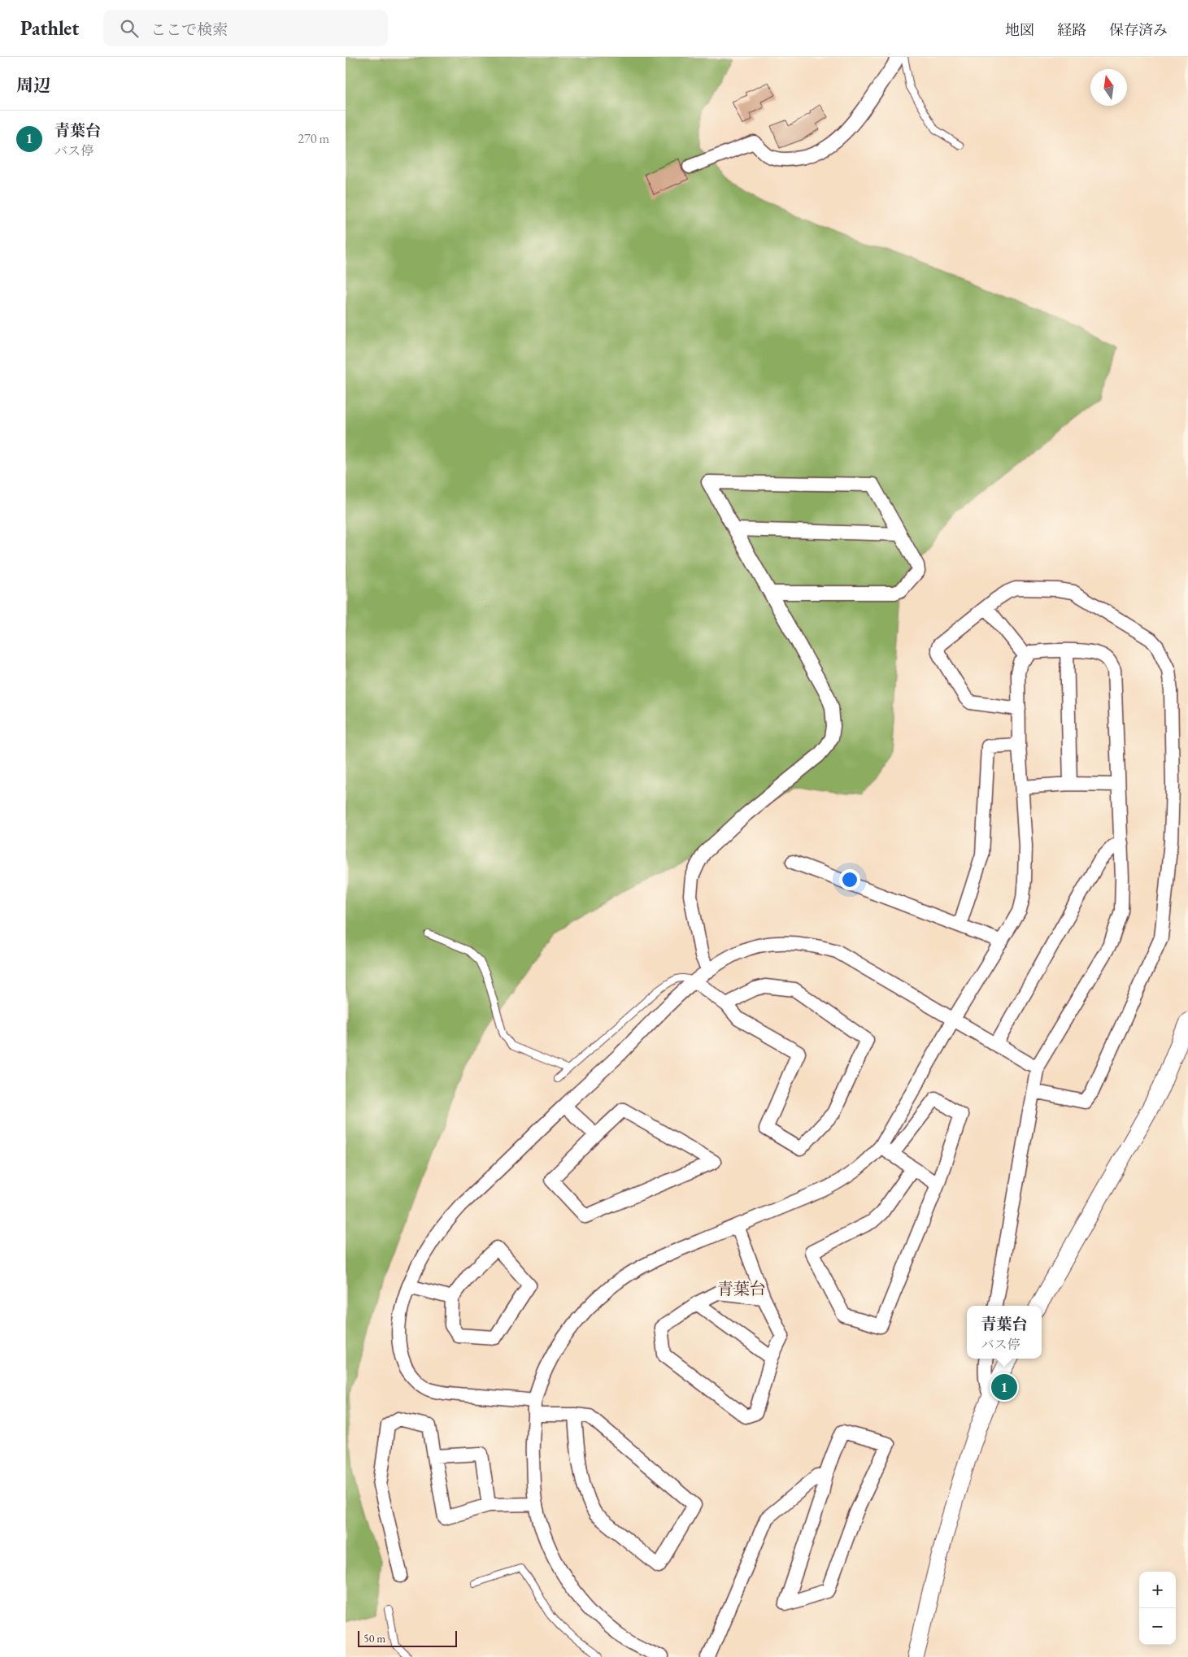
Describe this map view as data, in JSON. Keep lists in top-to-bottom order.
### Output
{
  "districts": ["青葉台"],
  "scale_bar": "50 m",
  "north": "top",
  "page": {
    "header": "Pathlet",
    "search": "ここで検索",
    "nav": ["地図", "経路", "保存済み"],
    "heading": "周辺",
    "list": [
      {
        "mark": "1",
        "name": "青葉台",
        "note": "バス停",
        "value": "270 m"
      }
    ],
    "popup": ["青葉台", "バス停"],
    "pins": "1",
    "map_buttons": ["+", "−"],
    "scale": "50 m"
  }
}
